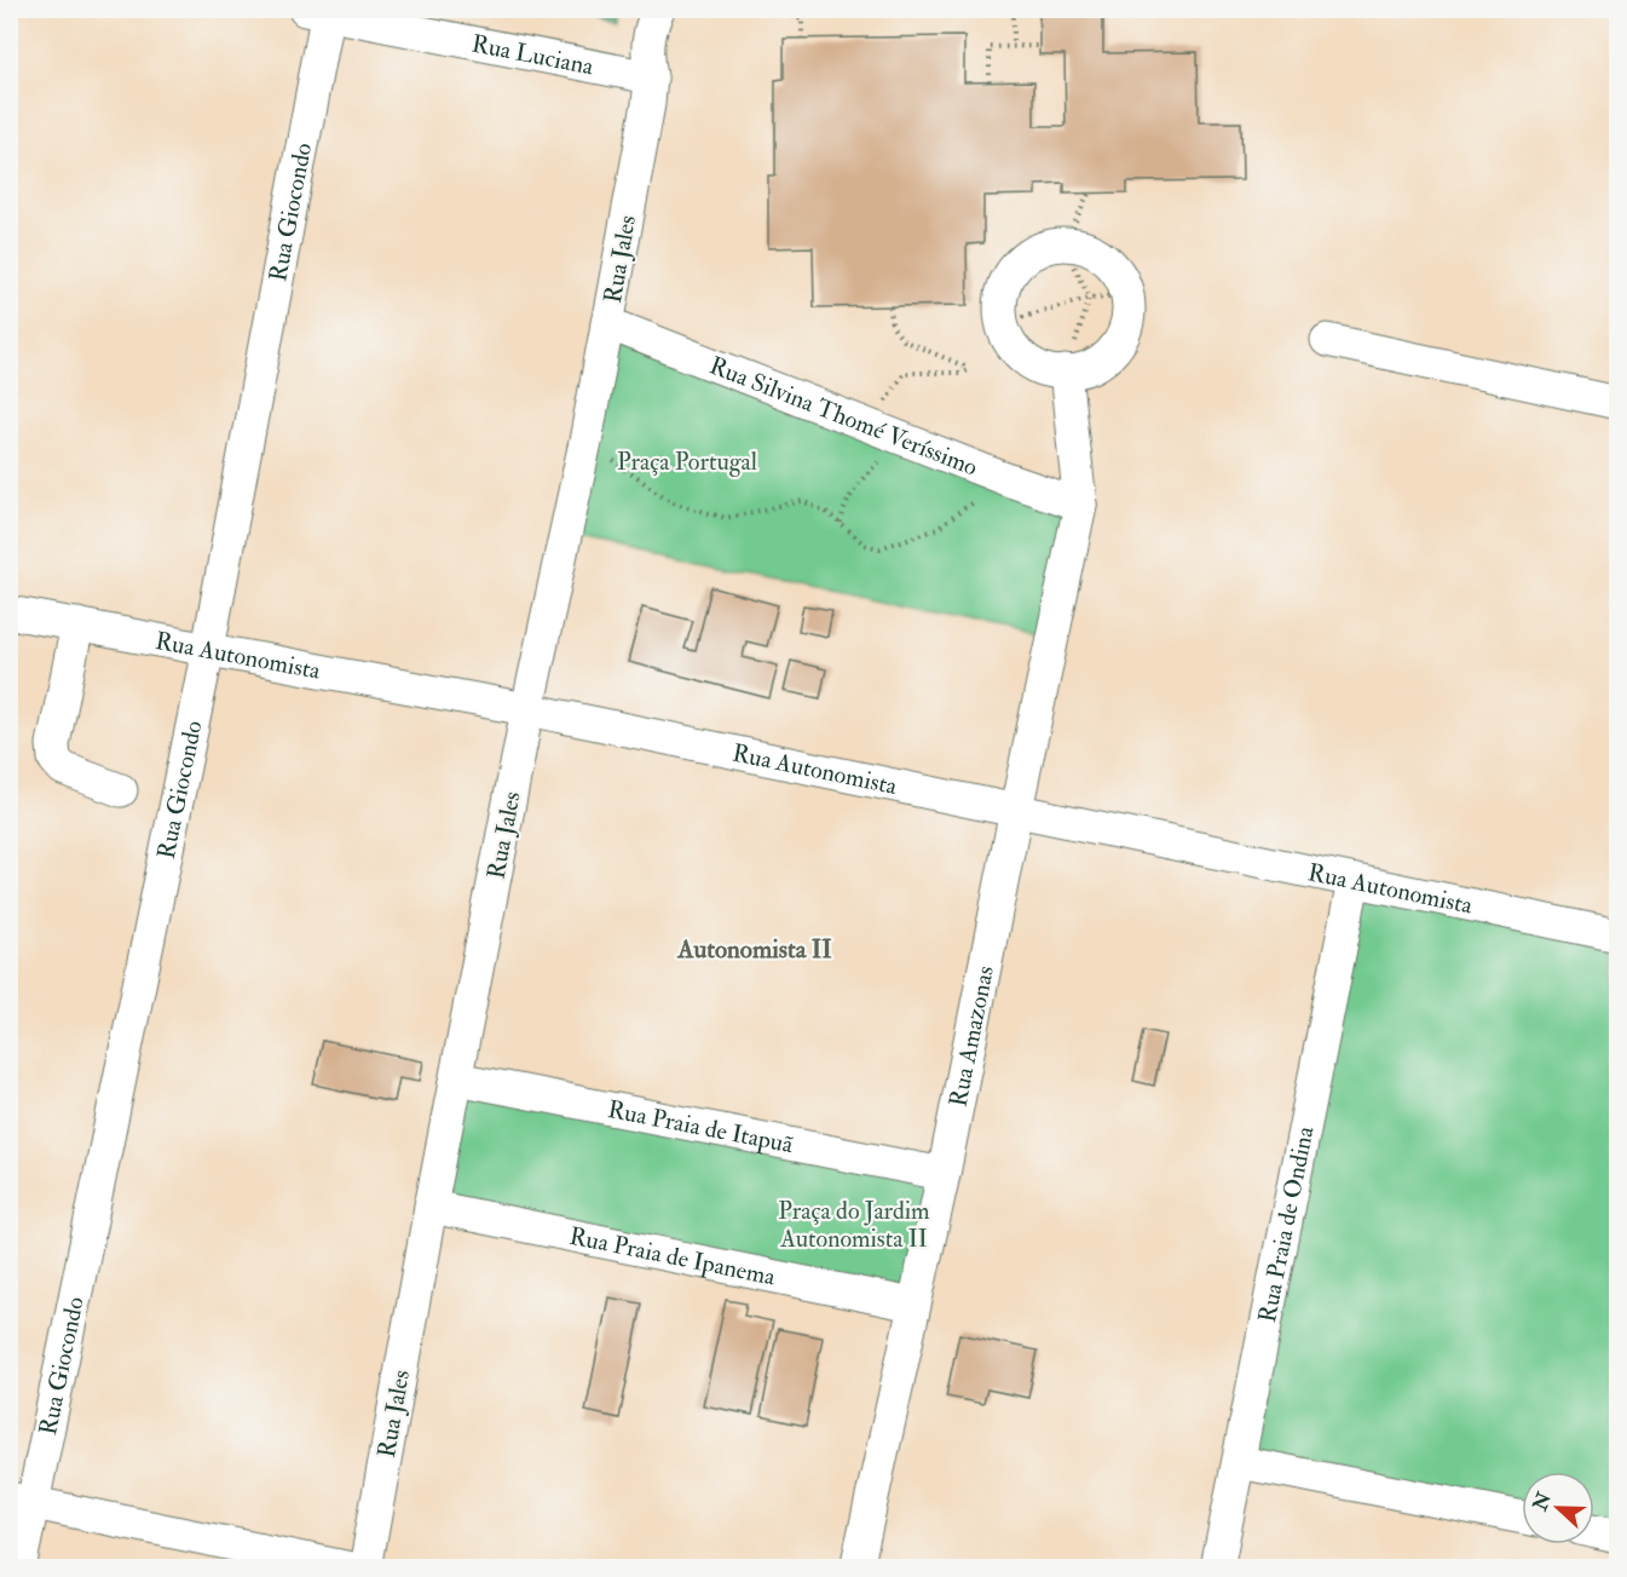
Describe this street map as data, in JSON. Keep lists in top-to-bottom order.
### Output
{
  "streets": {
    "street": [
      "Rua Luciana",
      "Rua Giocondo",
      "Rua Jales",
      "Rua Silvina Thomé Veríssimo",
      "Rua Autonomista",
      "Rua Amazonas",
      "Rua Praia de Itapuã",
      "Rua Praia de Ondina",
      "Rua Praia de Ipanema"
    ]
  },
  "crossings": [
    ["Rua Luciana", "Rua Giocondo"],
    ["Rua Luciana", "Rua Jales"],
    ["Rua Giocondo", "Rua Autonomista"],
    ["Rua Jales", "Rua Silvina Thomé Veríssimo"],
    ["Rua Jales", "Rua Autonomista"],
    ["Rua Jales", "Rua Praia de Itapuã"],
    ["Rua Jales", "Rua Praia de Ipanema"],
    ["Rua Silvina Thomé Veríssimo", "Rua Amazonas"],
    ["Rua Autonomista", "Rua Amazonas"],
    ["Rua Autonomista", "Rua Praia de Ondina"],
    ["Rua Amazonas", "Rua Praia de Itapuã"],
    ["Rua Amazonas", "Rua Praia de Ipanema"]
  ],
  "districts": ["Autonomista II"],
  "parks": ["Praça Portugal", "Praça do Jardim Autonomista II"],
  "north": "left"
}
